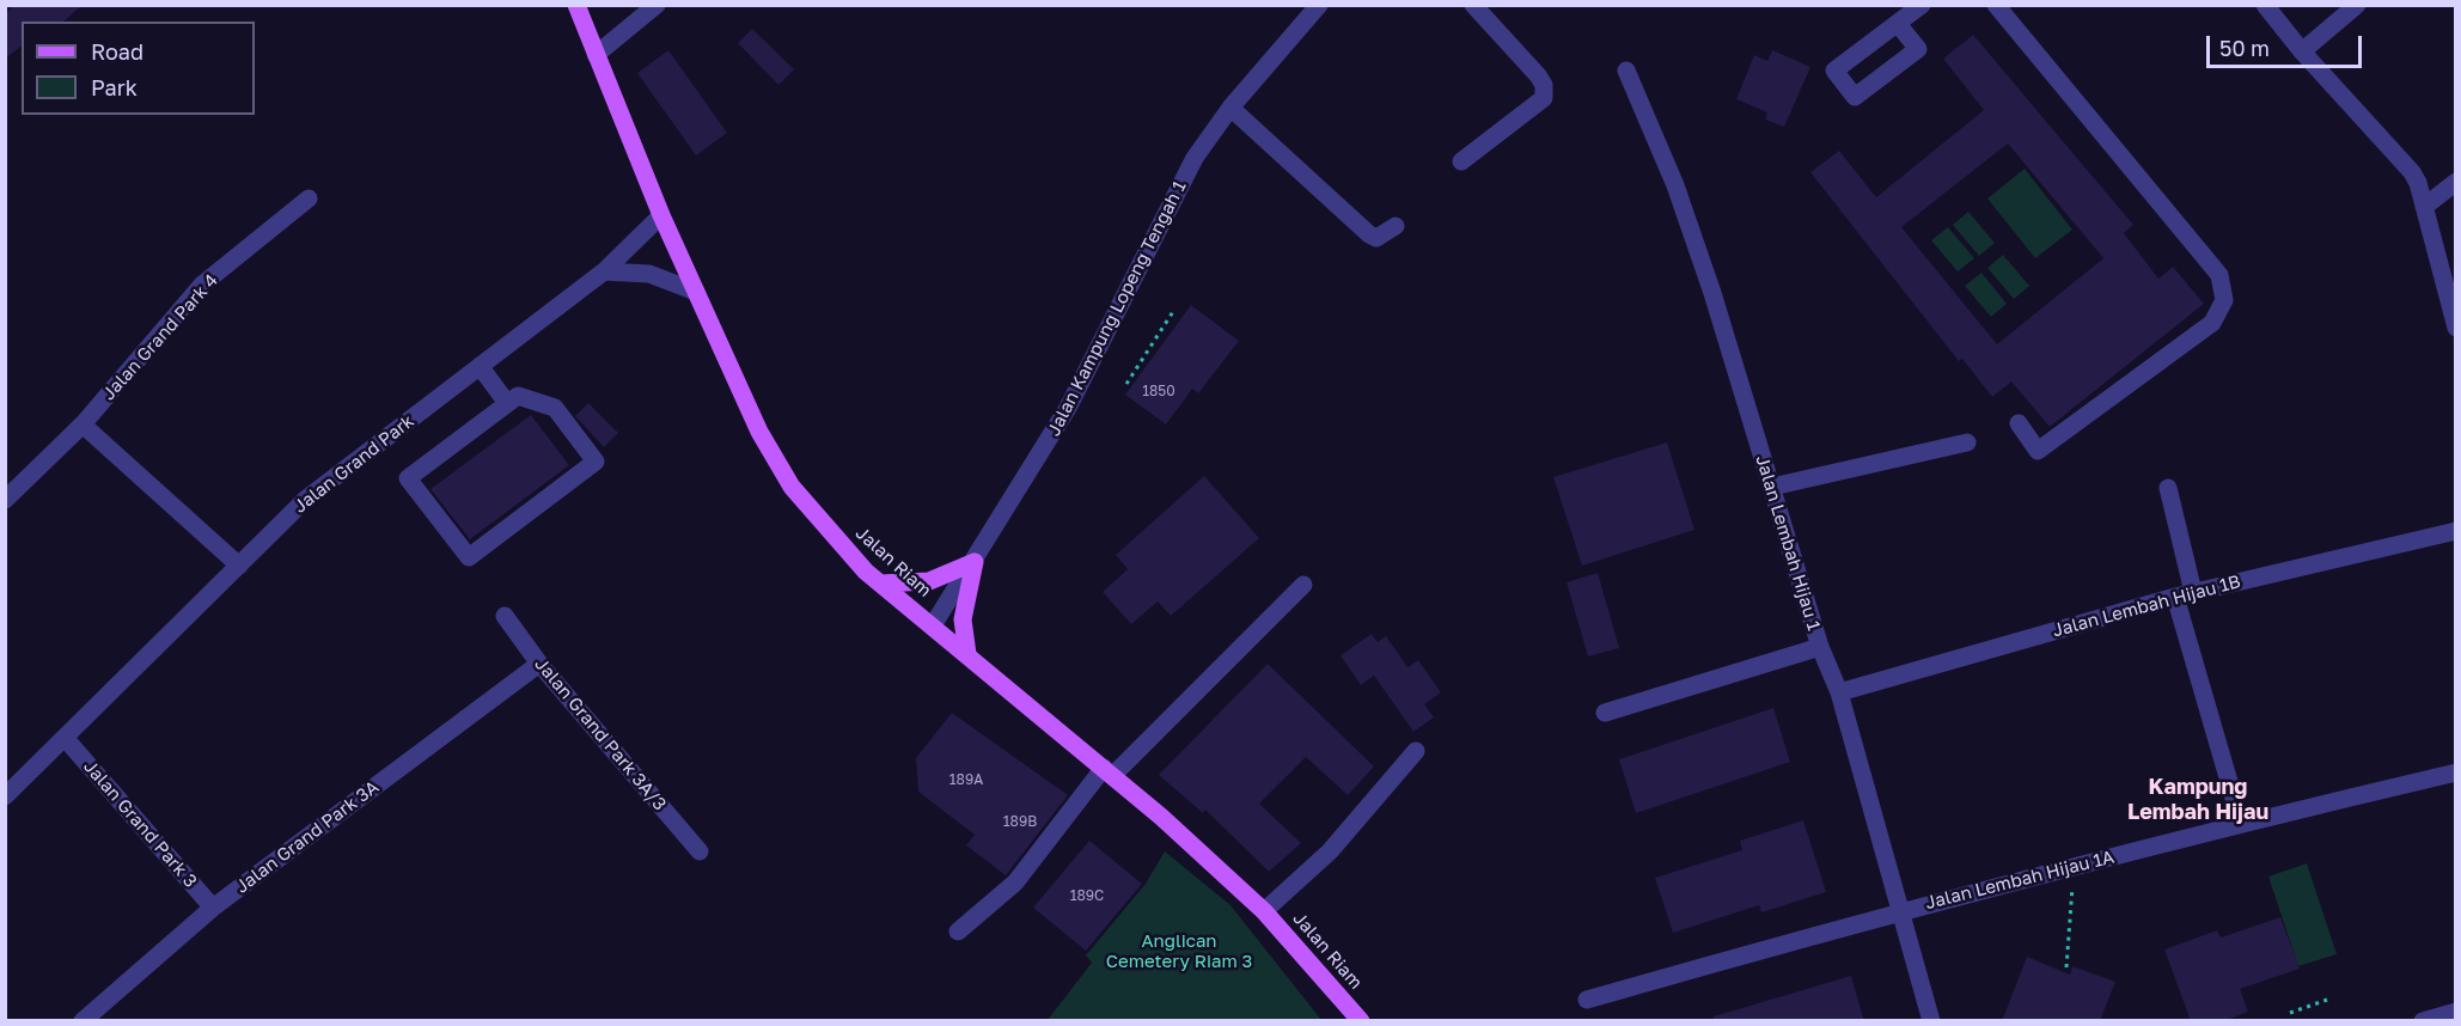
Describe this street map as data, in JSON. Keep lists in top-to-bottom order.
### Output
{
  "streets": {
    "main road": ["Jalan Riam"],
    "street": [
      "Jalan Kampung Lopeng Tengah 1",
      "Jalan Grand Park 4",
      "Jalan Grand Park",
      "Jalan Lembah Hijau 1",
      "Jalan Lembah Hijau 1B",
      "Jalan Grand Park 3A/3",
      "Jalan Grand Park 3",
      "Jalan Grand Park 3A",
      "Jalan Lembah Hijau 1A"
    ]
  },
  "crossings": [
    ["Jalan Kampung Lopeng Tengah 1", "Jalan Riam"],
    ["Jalan Grand Park", "Jalan Riam"],
    ["Jalan Grand Park", "Jalan Grand Park 3"],
    ["Jalan Lembah Hijau 1", "Jalan Lembah Hijau 1B"],
    ["Jalan Lembah Hijau 1", "Jalan Lembah Hijau 1A"],
    ["Jalan Grand Park 3A/3", "Jalan Grand Park 3A"],
    ["Jalan Grand Park 3", "Jalan Grand Park 3A"]
  ],
  "districts": ["Kampung Lembah Hijau"],
  "parks": ["Anglican Cemetery Riam 3"],
  "house_numbers": [
    "1850",
    "189A",
    "189B",
    "189C"
  ],
  "legend": ["Road", "Park"],
  "scale_bar": "50 m"
}
